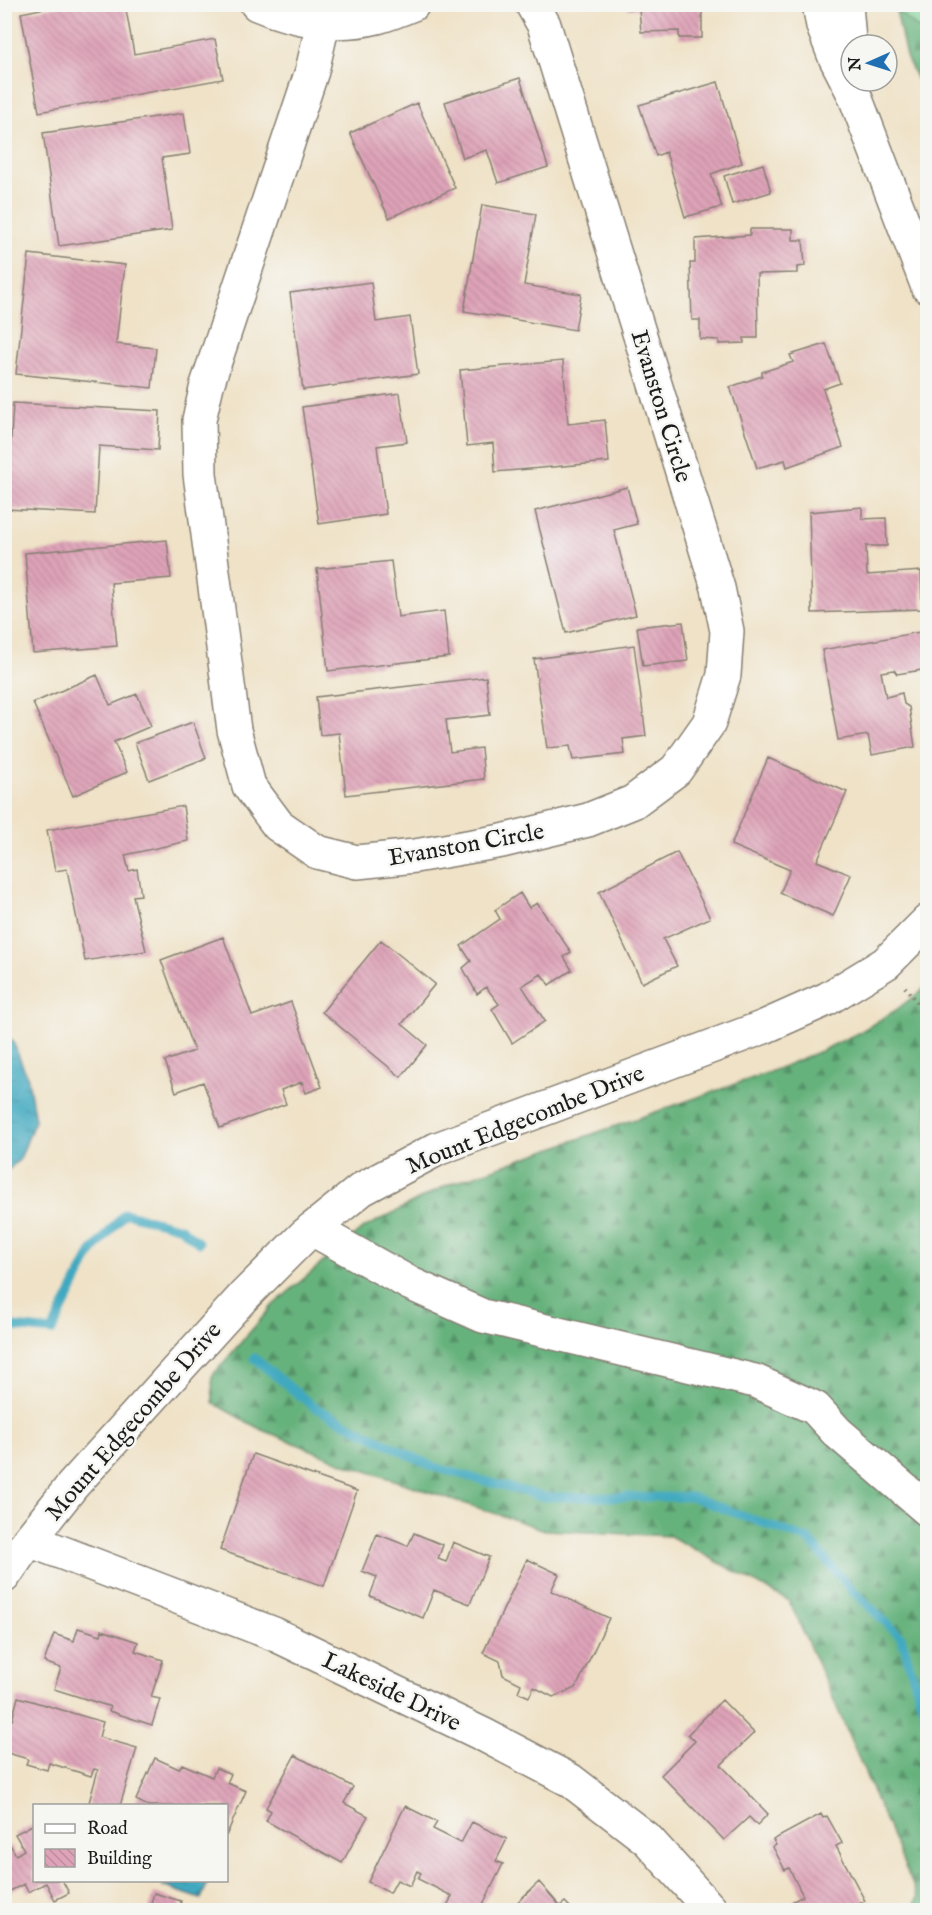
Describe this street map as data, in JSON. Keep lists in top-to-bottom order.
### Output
{
  "streets": {
    "street": ["Evanston Circle", "Mount Edgecombe Drive", "Lakeside Drive"]
  },
  "crossings": [
    ["Mount Edgecombe Drive", "Lakeside Drive"]
  ],
  "legend": ["Road", "Building"],
  "north": "left"
}
